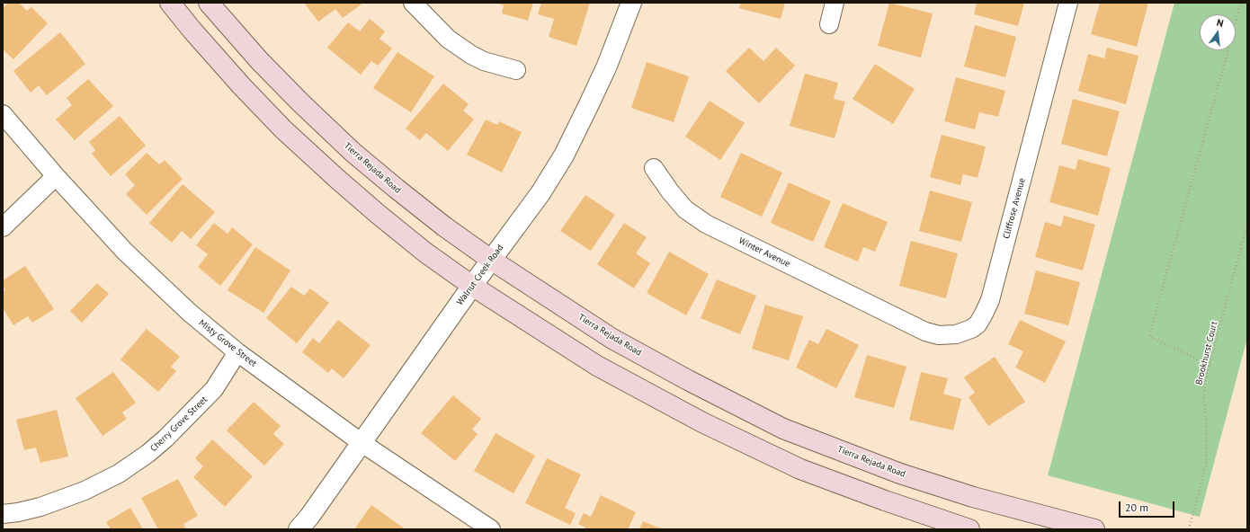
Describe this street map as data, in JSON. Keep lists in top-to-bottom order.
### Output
{
  "streets": {
    "main road": ["Tierra Rejada Road"],
    "street": [
      "Cliffrose Avenue",
      "Winter Avenue",
      "Walnut Creek Road",
      "Misty Grove Street",
      "Cherry Grove Street"
    ],
    "path": ["Brookhurst Court"]
  },
  "crossings": [
    ["Tierra Rejada Road", "Walnut Creek Road"],
    ["Cliffrose Avenue", "Winter Avenue"],
    ["Walnut Creek Road", "Misty Grove Street"],
    ["Misty Grove Street", "Cherry Grove Street"]
  ],
  "scale_bar": "20 m",
  "north": "top"
}
